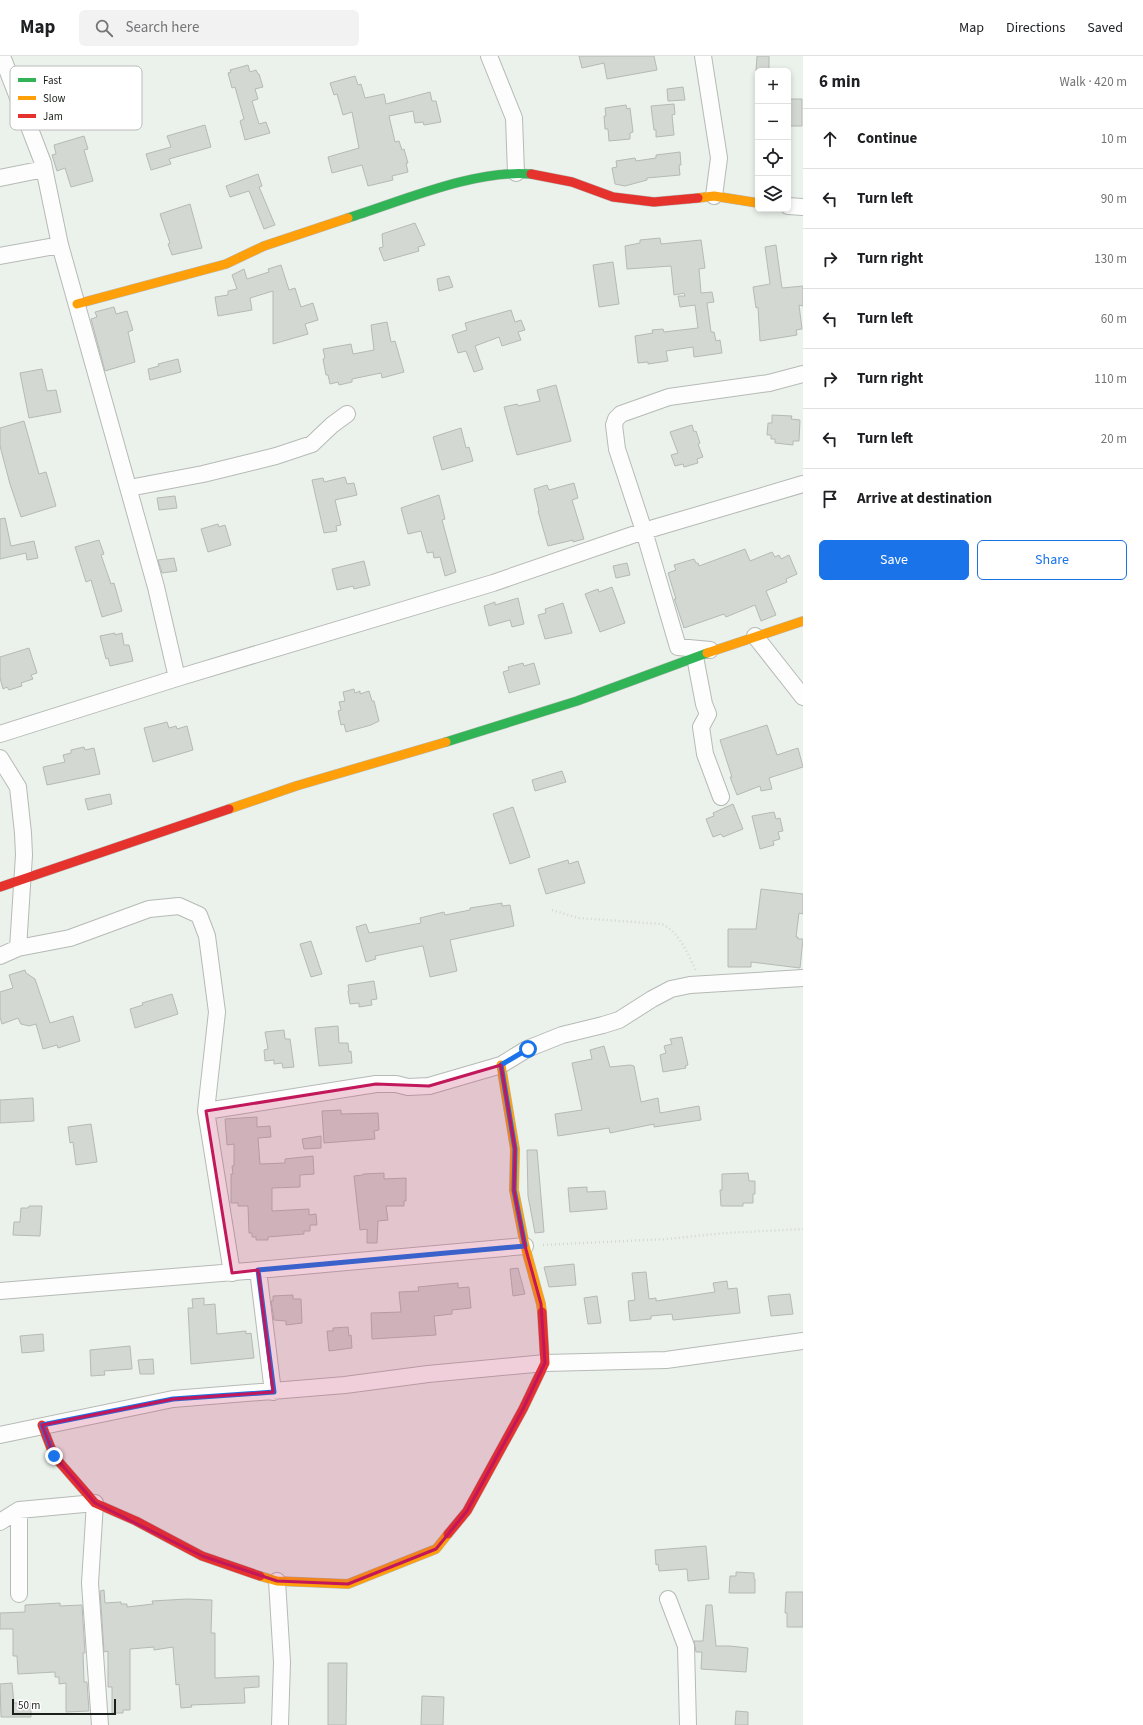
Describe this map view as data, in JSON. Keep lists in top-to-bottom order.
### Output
{
  "legend": ["Fast", "Slow", "Jam"],
  "scale_bar": "50 m",
  "page": {
    "header": "Map",
    "search": "Search here",
    "nav": ["Map", "Directions", "Saved"],
    "heading": ["6 min", "Walk · 420 m"],
    "map_buttons": ["+", "−"],
    "list": [
      ["Continue", "10 m"],
      ["Turn left", "90 m"],
      ["Turn right", "130 m"],
      ["Turn left", "60 m"],
      ["Turn right", "110 m"],
      ["Turn left", "20 m"],
      "Arrive at destination"
    ],
    "buttons": ["Save", "Share"],
    "scale": "50 m"
  }
}
